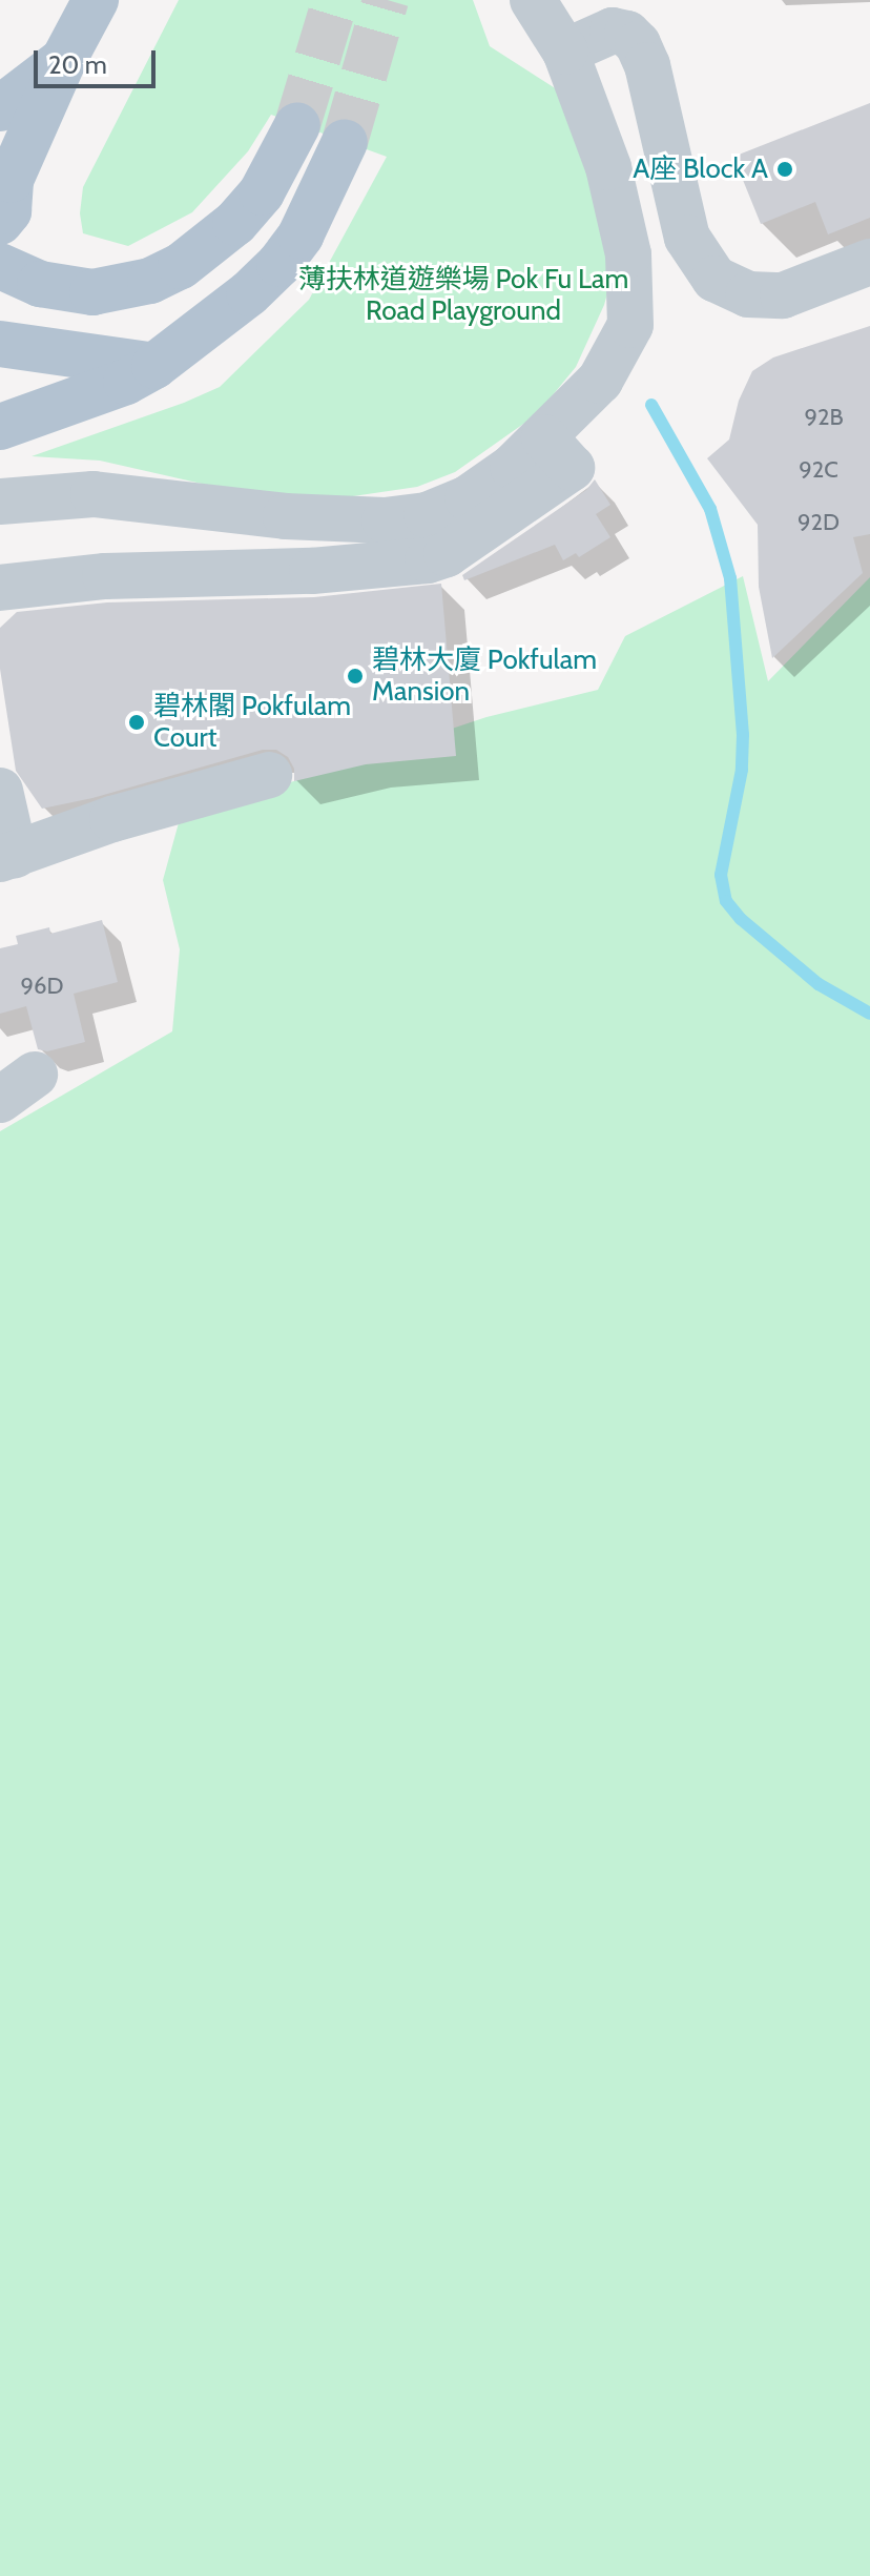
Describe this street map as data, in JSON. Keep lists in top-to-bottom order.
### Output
{
  "parks": ["薄扶林道遊樂場 Pok Fu Lam Road Playground"],
  "places": ["A座 Block A", "碧林大廈 Pokfulam Mansion", "碧林閣 Pokfulam Court"],
  "house_numbers": [
    "92B",
    "92C",
    "92D",
    "96D"
  ],
  "scale_bar": "20 m"
}
